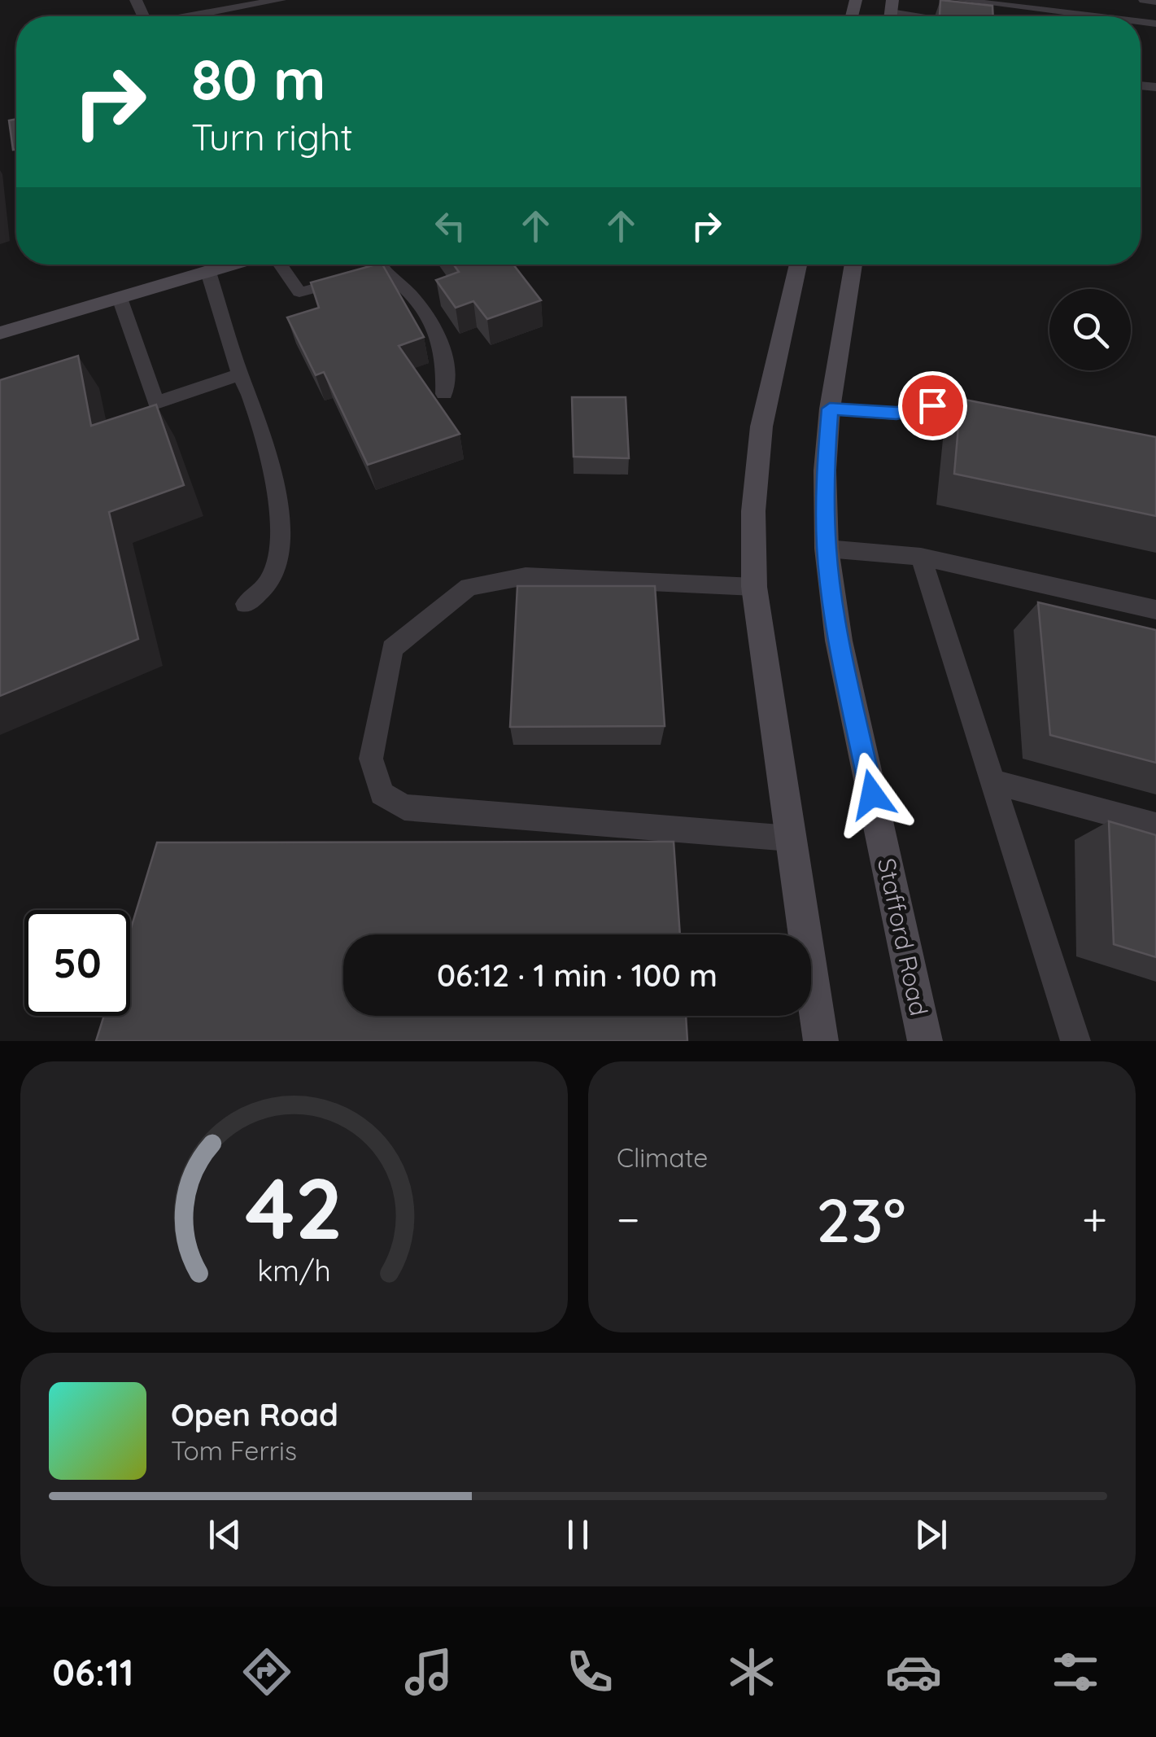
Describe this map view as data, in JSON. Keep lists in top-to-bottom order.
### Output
{
  "streets": {
    "main road": ["Stafford Road"]
  },
  "page": {
    "turn": ["80 m", "Turn right"],
    "limit": "50",
    "trip": "06:12 · 1 min · 100 m",
    "tile": "Climate",
    "heat": ["−", "23°", "+"],
    "song": ["Open Road", "Tom Ferris"],
    "tabs": "06:11",
    "gauge": ["42", "km/h"]
  }
}
